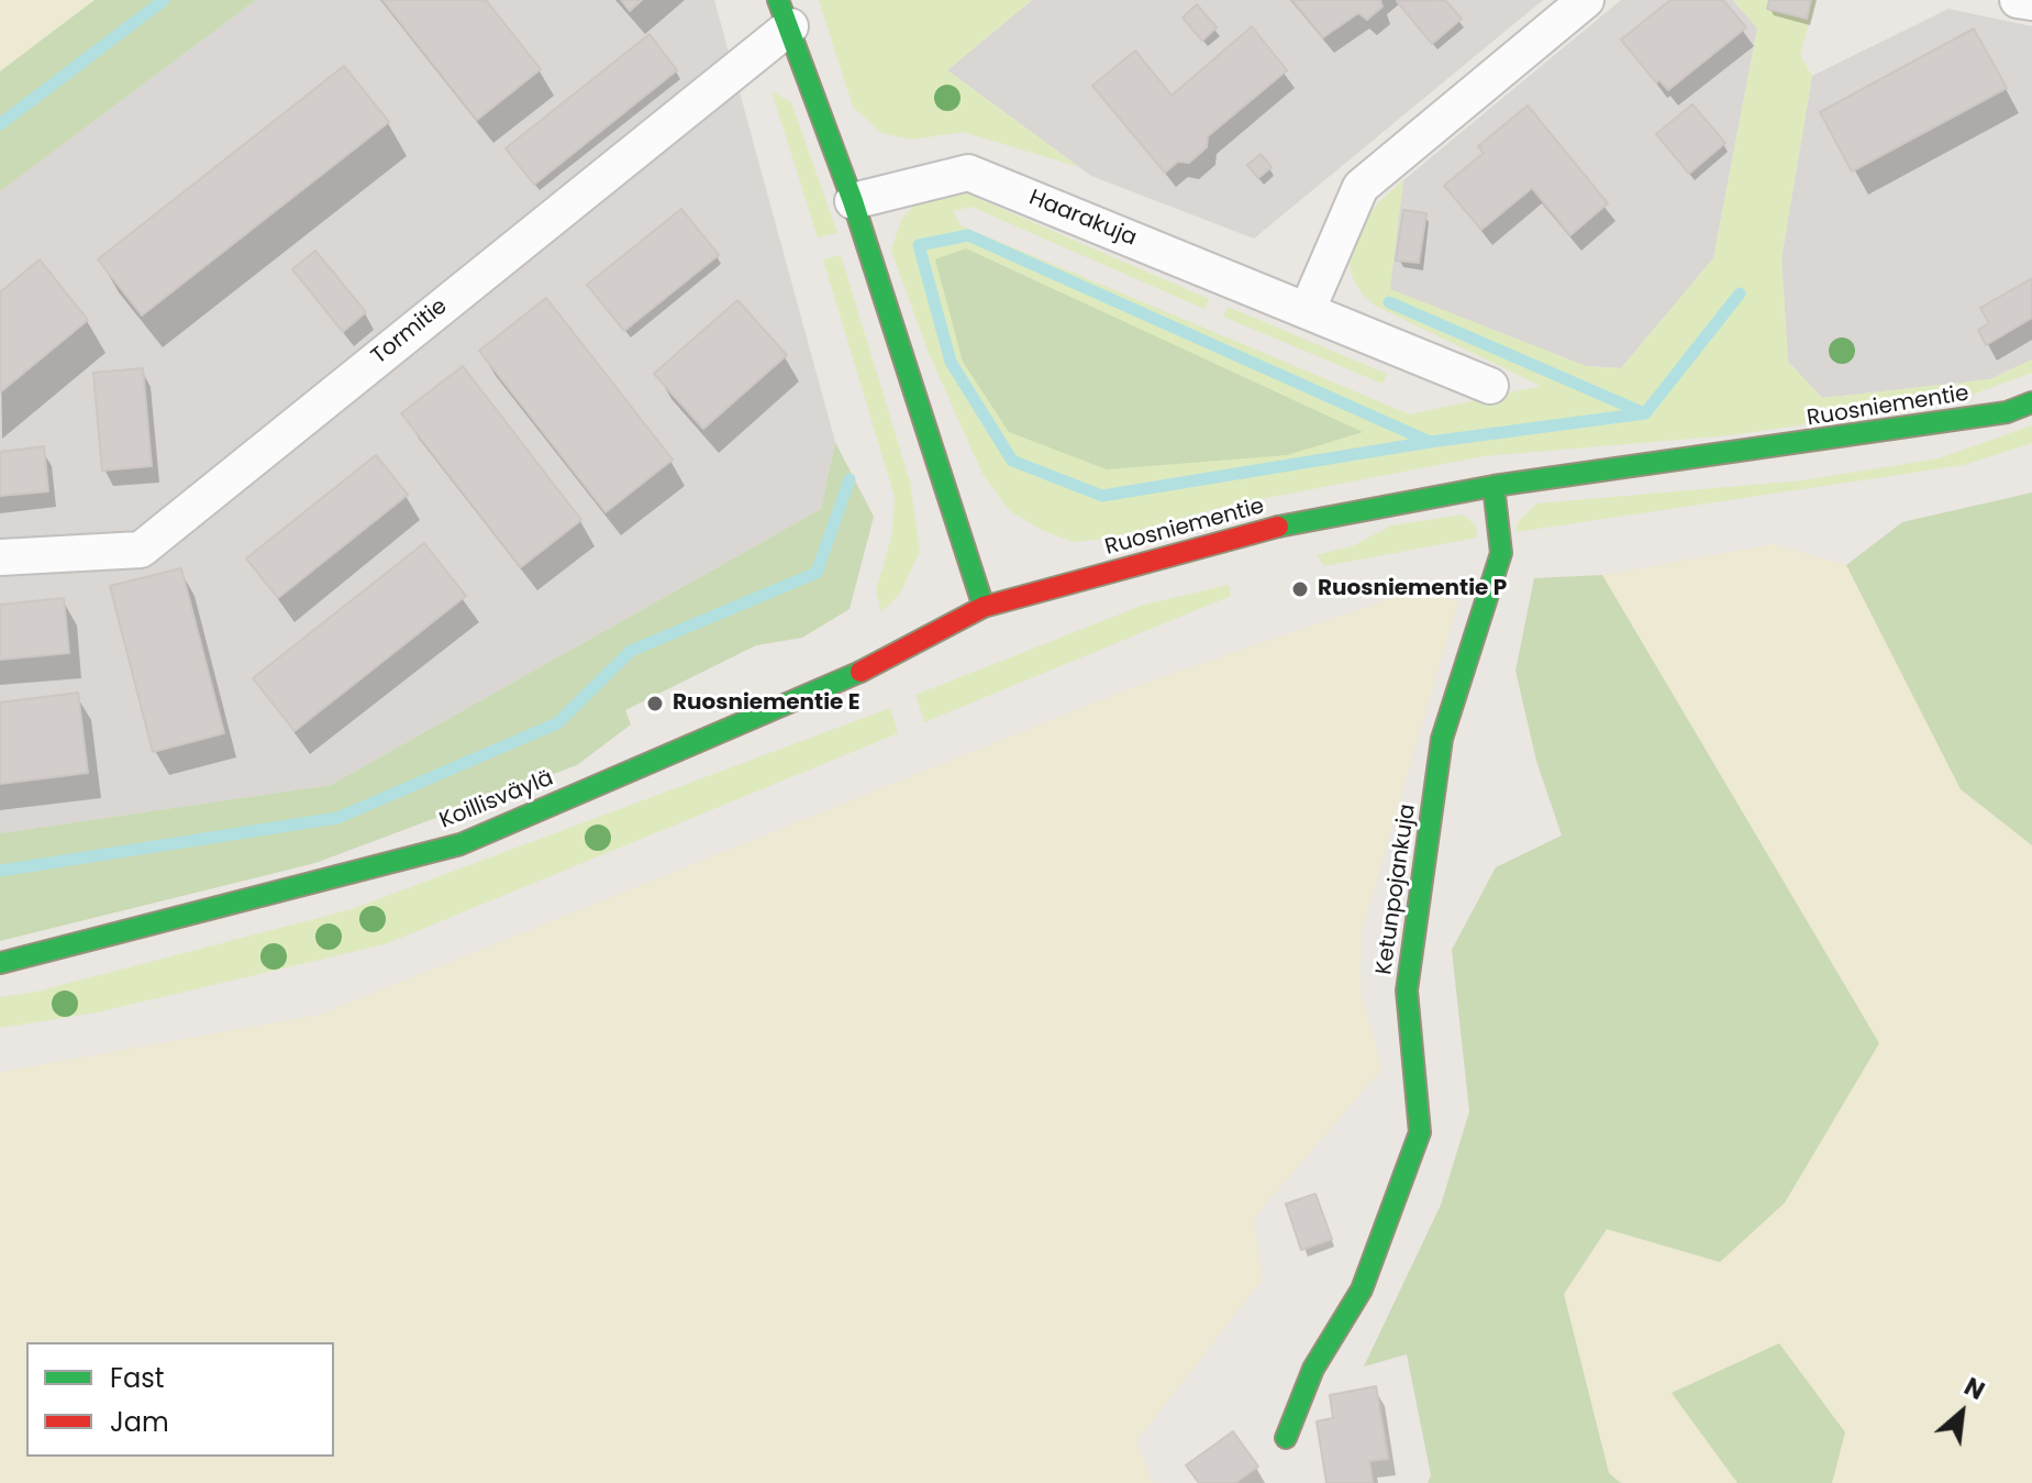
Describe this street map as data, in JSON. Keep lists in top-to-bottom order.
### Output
{
  "streets": {
    "street": [
      "Haarakuja",
      "Tormitie",
      "Ruosniementie",
      "Koillisväylä",
      "Ketunpojankuja"
    ]
  },
  "crossings": [
    ["Ruosniementie", "Koillisväylä"],
    ["Ruosniementie", "Ketunpojankuja"]
  ],
  "places": ["Ruosniementie P", "Ruosniementie E"],
  "legend": ["Fast", "Jam"],
  "north": "top right"
}
